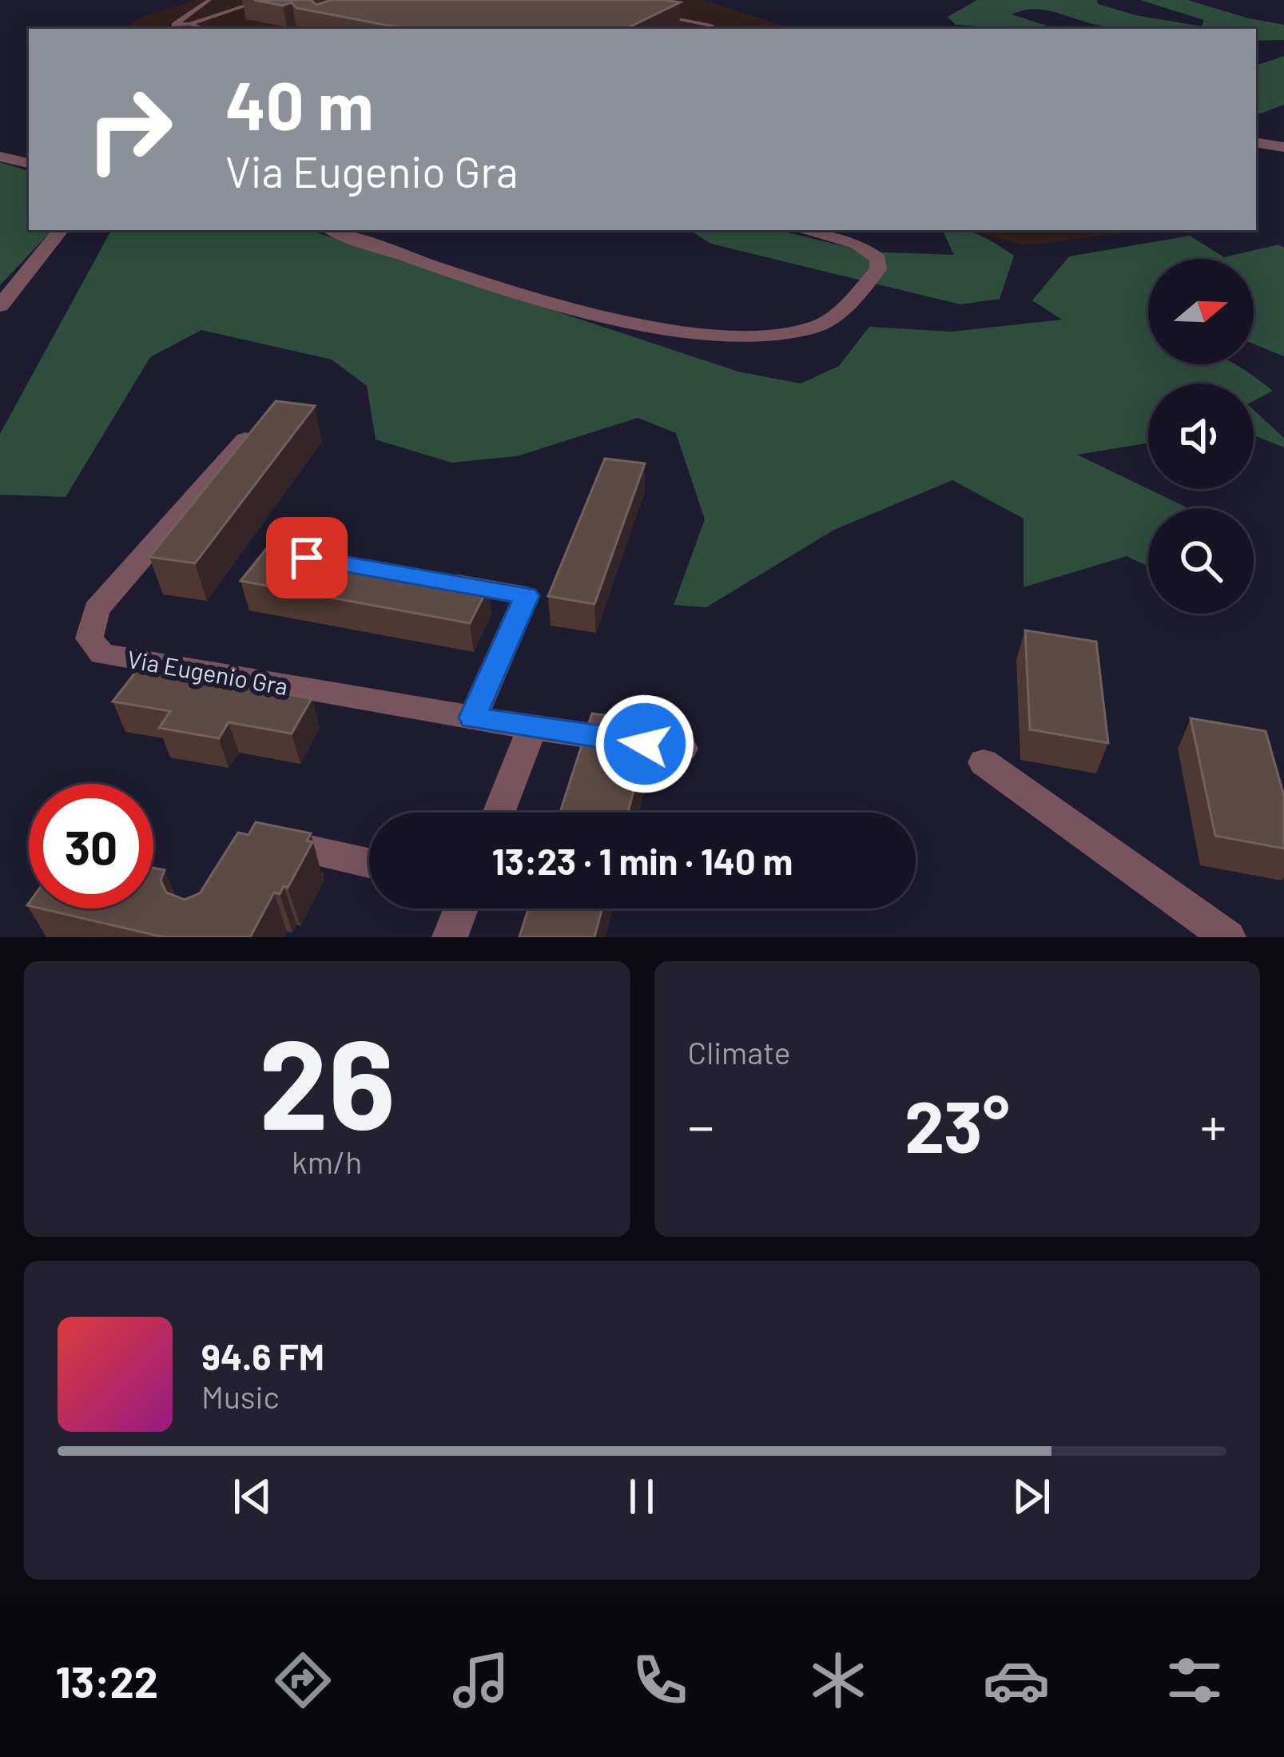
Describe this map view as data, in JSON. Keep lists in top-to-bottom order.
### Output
{
  "streets": {
    "street": ["Via Eugenio Gra"]
  },
  "north": "right",
  "page": {
    "turn": ["40 m", "Via Eugenio Gra"],
    "limit": "30",
    "trip": "13:23 · 1 min · 140 m",
    "tile": [
      ["26", "km/h"],
      "Climate"
    ],
    "heat": ["−", "23°", "+"],
    "song": ["94.6 FM", "Music"],
    "tabs": "13:22"
  }
}
